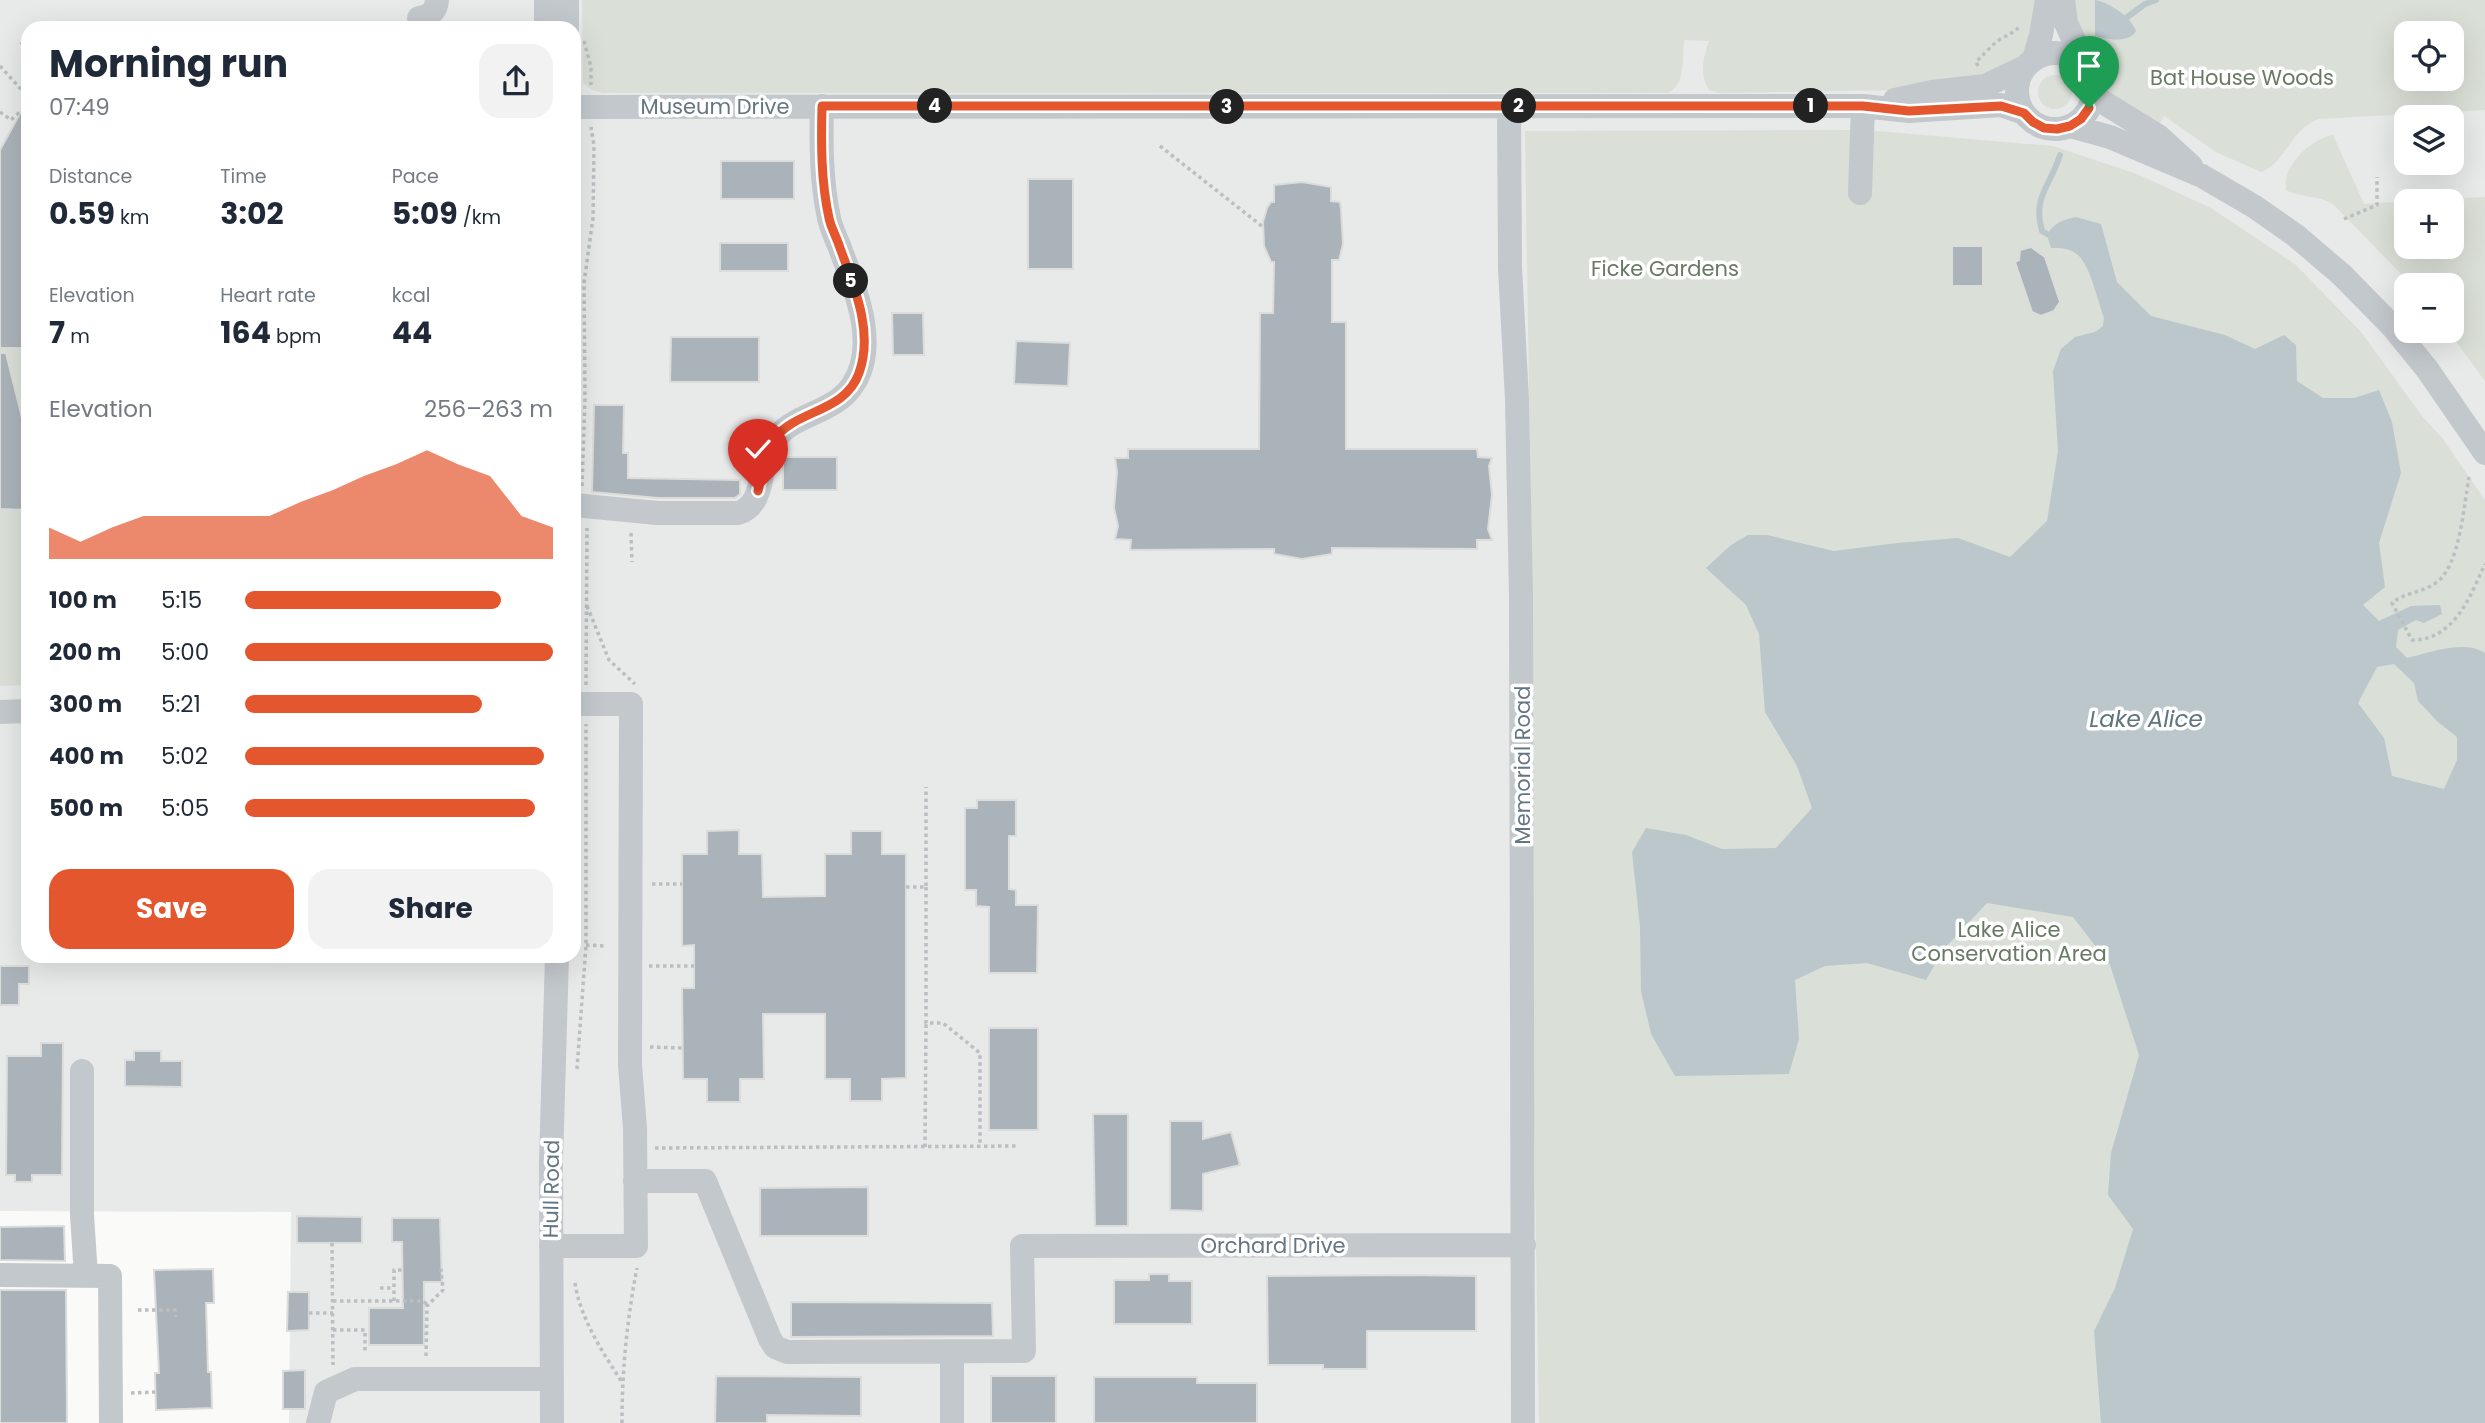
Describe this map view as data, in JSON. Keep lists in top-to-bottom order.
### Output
{
  "streets": {
    "street": [
      "Museum Drive",
      "Memorial Road",
      "Hull Road",
      "Orchard Drive"
    ]
  },
  "crossings": [
    ["Museum Drive", "Memorial Road"],
    ["Memorial Road", "Orchard Drive"]
  ],
  "water": ["Lake Alice"],
  "parks": ["Bat House Woods", "Ficke Gardens", "Lake Alice Conservation Area"],
  "page": {
    "map_buttons": ["+", "−"],
    "heading": ["Morning run", "07:49"],
    "pins": [
      "1",
      "2",
      "4",
      "3",
      "5"
    ],
    "stats": [
      ["Distance", "0.59 km"],
      ["Time", "3:02"],
      ["Pace", "5:09 /km"],
      ["Elevation", "7 m"],
      ["Heart rate", "164 bpm"],
      ["kcal", "44"]
    ],
    "chart": ["Elevation", "256–263 m"],
    "list": [
      {
        "name": "100 m",
        "note": "5:15"
      },
      {
        "name": "200 m",
        "note": "5:00"
      },
      {
        "name": "300 m",
        "note": "5:21"
      },
      {
        "name": "400 m",
        "note": "5:02"
      },
      {
        "name": "500 m",
        "note": "5:05"
      }
    ],
    "buttons": ["Save", "Share"]
  }
}
